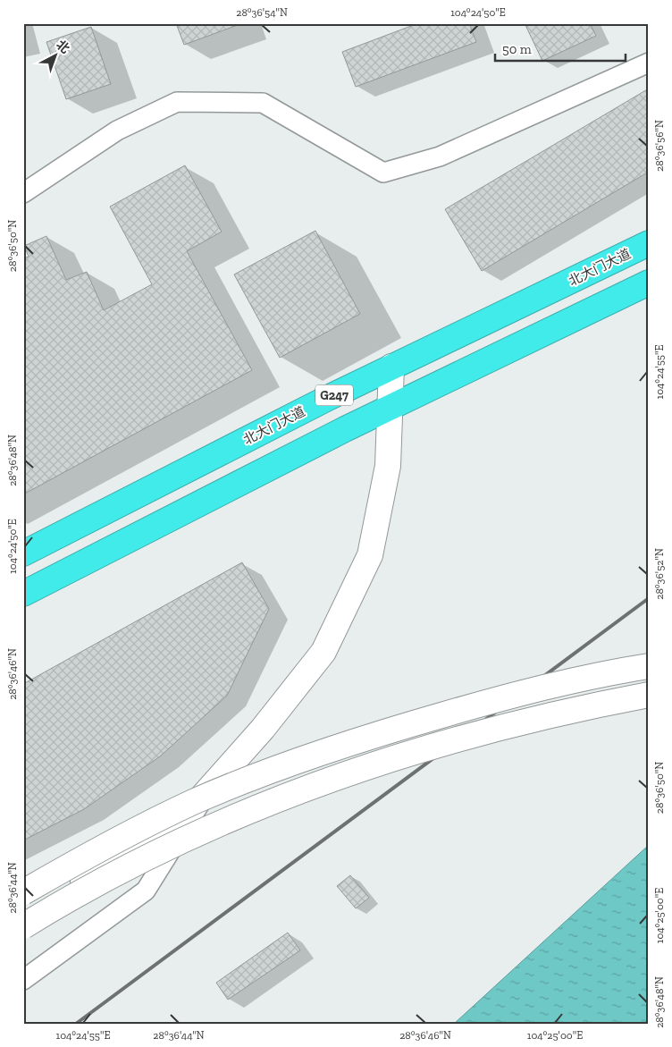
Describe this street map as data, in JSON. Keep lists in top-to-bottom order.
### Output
{
  "streets": {
    "highway": ["北大门大道", "G247"]
  },
  "scale_bar": "50 m",
  "north": "top right",
  "coordinates": [
    "28°36'54\"N",
    "104°24'50\"E",
    "28°36'56\"N",
    "28°36'50\"N",
    "104°24'55\"E",
    "28°36'48\"N",
    "28°36'52\"N",
    "28°36'46\"N",
    "28°36'44\"N",
    "104°25'00\"E"
  ]
}
